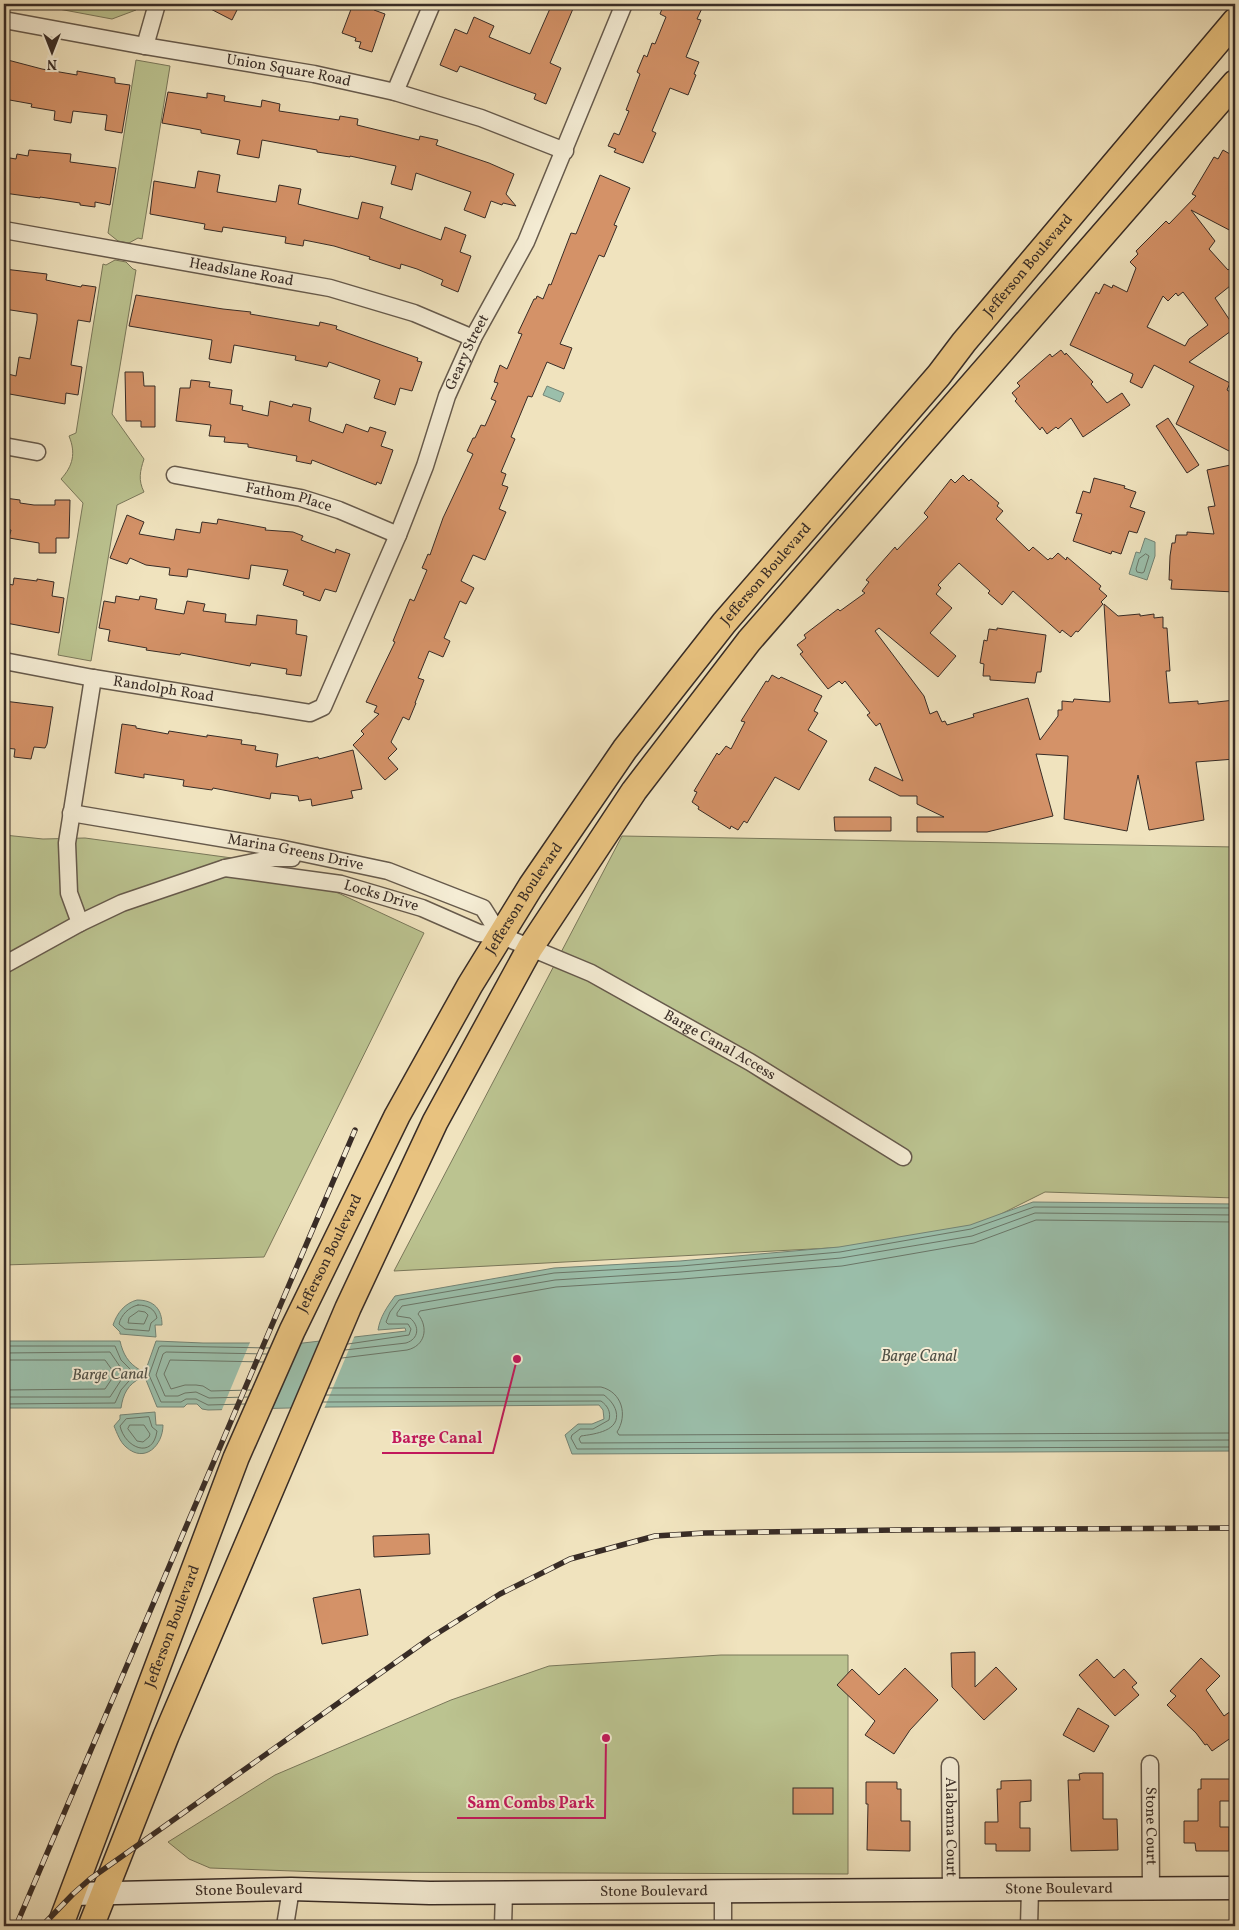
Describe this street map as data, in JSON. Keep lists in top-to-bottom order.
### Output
{
  "streets": {
    "main road": ["Jefferson Boulevard"],
    "street": [
      "Union Square Road",
      "Headslane Road",
      "Geary Street",
      "Fathom Place",
      "Randolph Road",
      "Marina Greens Drive",
      "Locks Drive",
      "Barge Canal Access",
      "Stone Court",
      "Alabama Court",
      "Stone Boulevard"
    ]
  },
  "crossings": [
    ["Union Square Road", "Geary Street"],
    ["Jefferson Boulevard", "Marina Greens Drive"],
    ["Jefferson Boulevard", "Locks Drive"],
    ["Jefferson Boulevard", "Barge Canal Access"],
    ["Jefferson Boulevard", "Stone Boulevard"],
    ["Headslane Road", "Geary Street"],
    ["Geary Street", "Fathom Place"],
    ["Geary Street", "Randolph Road"],
    ["Marina Greens Drive", "Locks Drive"],
    ["Locks Drive", "Barge Canal Access"],
    ["Stone Court", "Stone Boulevard"],
    ["Alabama Court", "Stone Boulevard"]
  ],
  "water": ["Barge Canal"],
  "places": ["Barge Canal", "Sam Combs Park"],
  "north": "bottom"
}
